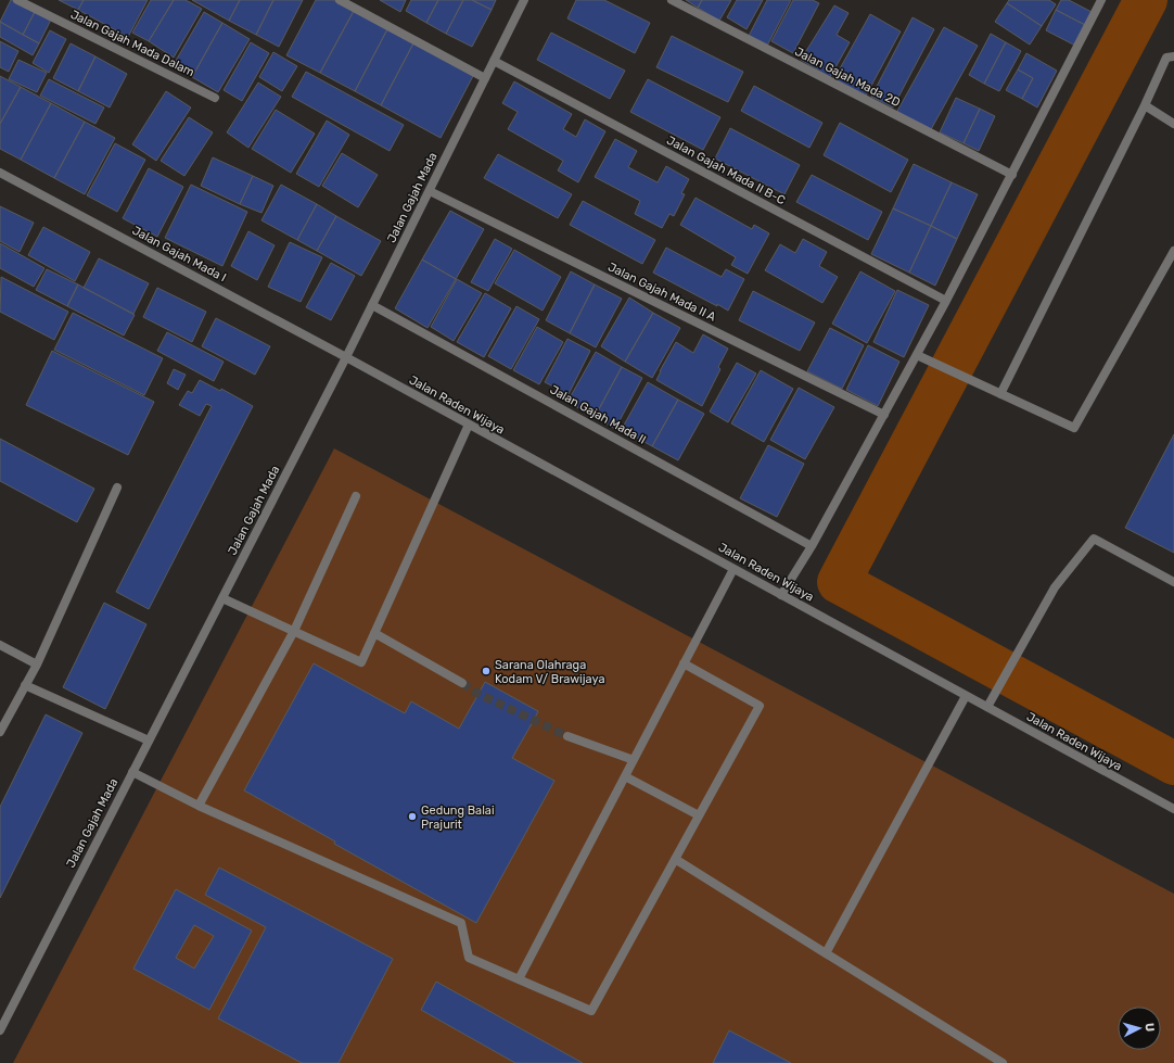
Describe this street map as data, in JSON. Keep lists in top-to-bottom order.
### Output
{
  "streets": {
    "street": [
      "Jalan Gajah Mada Dalam",
      "Jalan Gajah Mada 2D",
      "Jalan Gajah Mada II B-C",
      "Jalan Gajah Mada",
      "Jalan Gajah Mada I",
      "Jalan Gajah Mada II A",
      "Jalan Raden Wijaya",
      "Jalan Gajah Mada II"
    ]
  },
  "crossings": [
    ["Jalan Gajah Mada II B-C", "Jalan Gajah Mada"],
    ["Jalan Gajah Mada", "Jalan Gajah Mada I"],
    ["Jalan Gajah Mada", "Jalan Gajah Mada II A"],
    ["Jalan Gajah Mada", "Jalan Raden Wijaya"],
    ["Jalan Gajah Mada", "Jalan Gajah Mada II"],
    ["Jalan Gajah Mada I", "Jalan Raden Wijaya"]
  ],
  "places": ["Sarana Olahraga Kodam V/ Brawijaya", "Gedung Balai Prajurit"],
  "north": "right"
}
